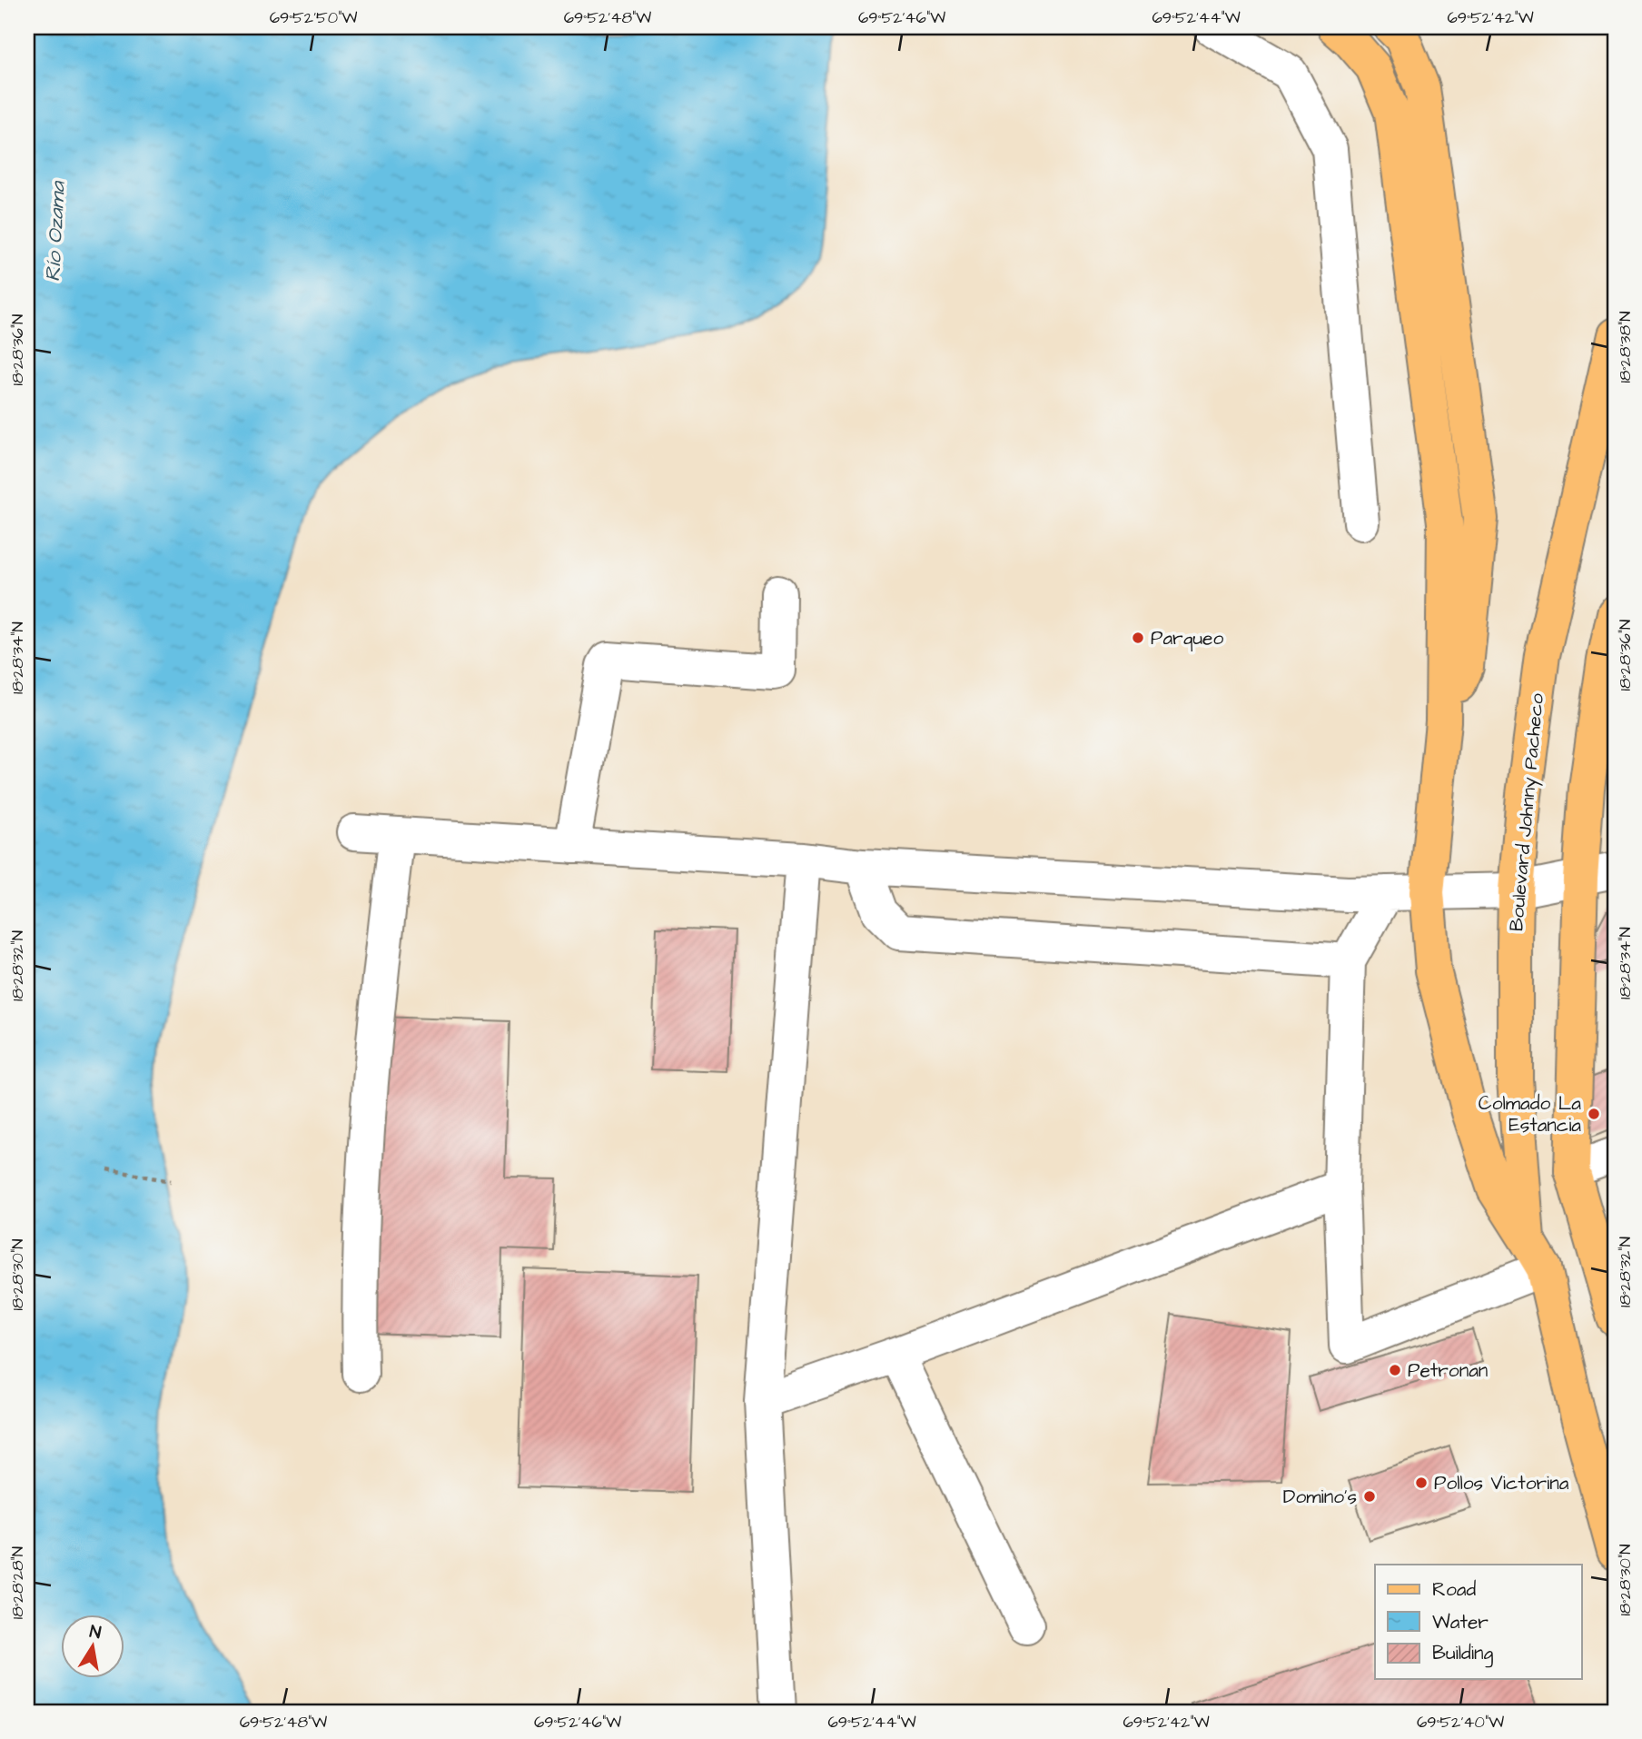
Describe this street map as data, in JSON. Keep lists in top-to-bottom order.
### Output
{
  "streets": {
    "main road": ["Boulevard Johnny Pacheco"]
  },
  "water": ["Río Ozama"],
  "places": [
    "Parqueo",
    "Colmado La Estancia",
    "Petronan",
    "Pollos Victorina",
    "Domino's"
  ],
  "legend": ["Road", "Water", "Building"],
  "north": "top",
  "coordinates": [
    "69°52'50\"W",
    "69°52'48\"W",
    "69°52'46\"W",
    "69°52'44\"W",
    "69°52'42\"W",
    "18°28'38\"N",
    "18°28'36\"N",
    "18°28'34\"N",
    "18°28'32\"N",
    "18°28'30\"N",
    "18°28'28\"N",
    "69°52'40\"W"
  ]
}
